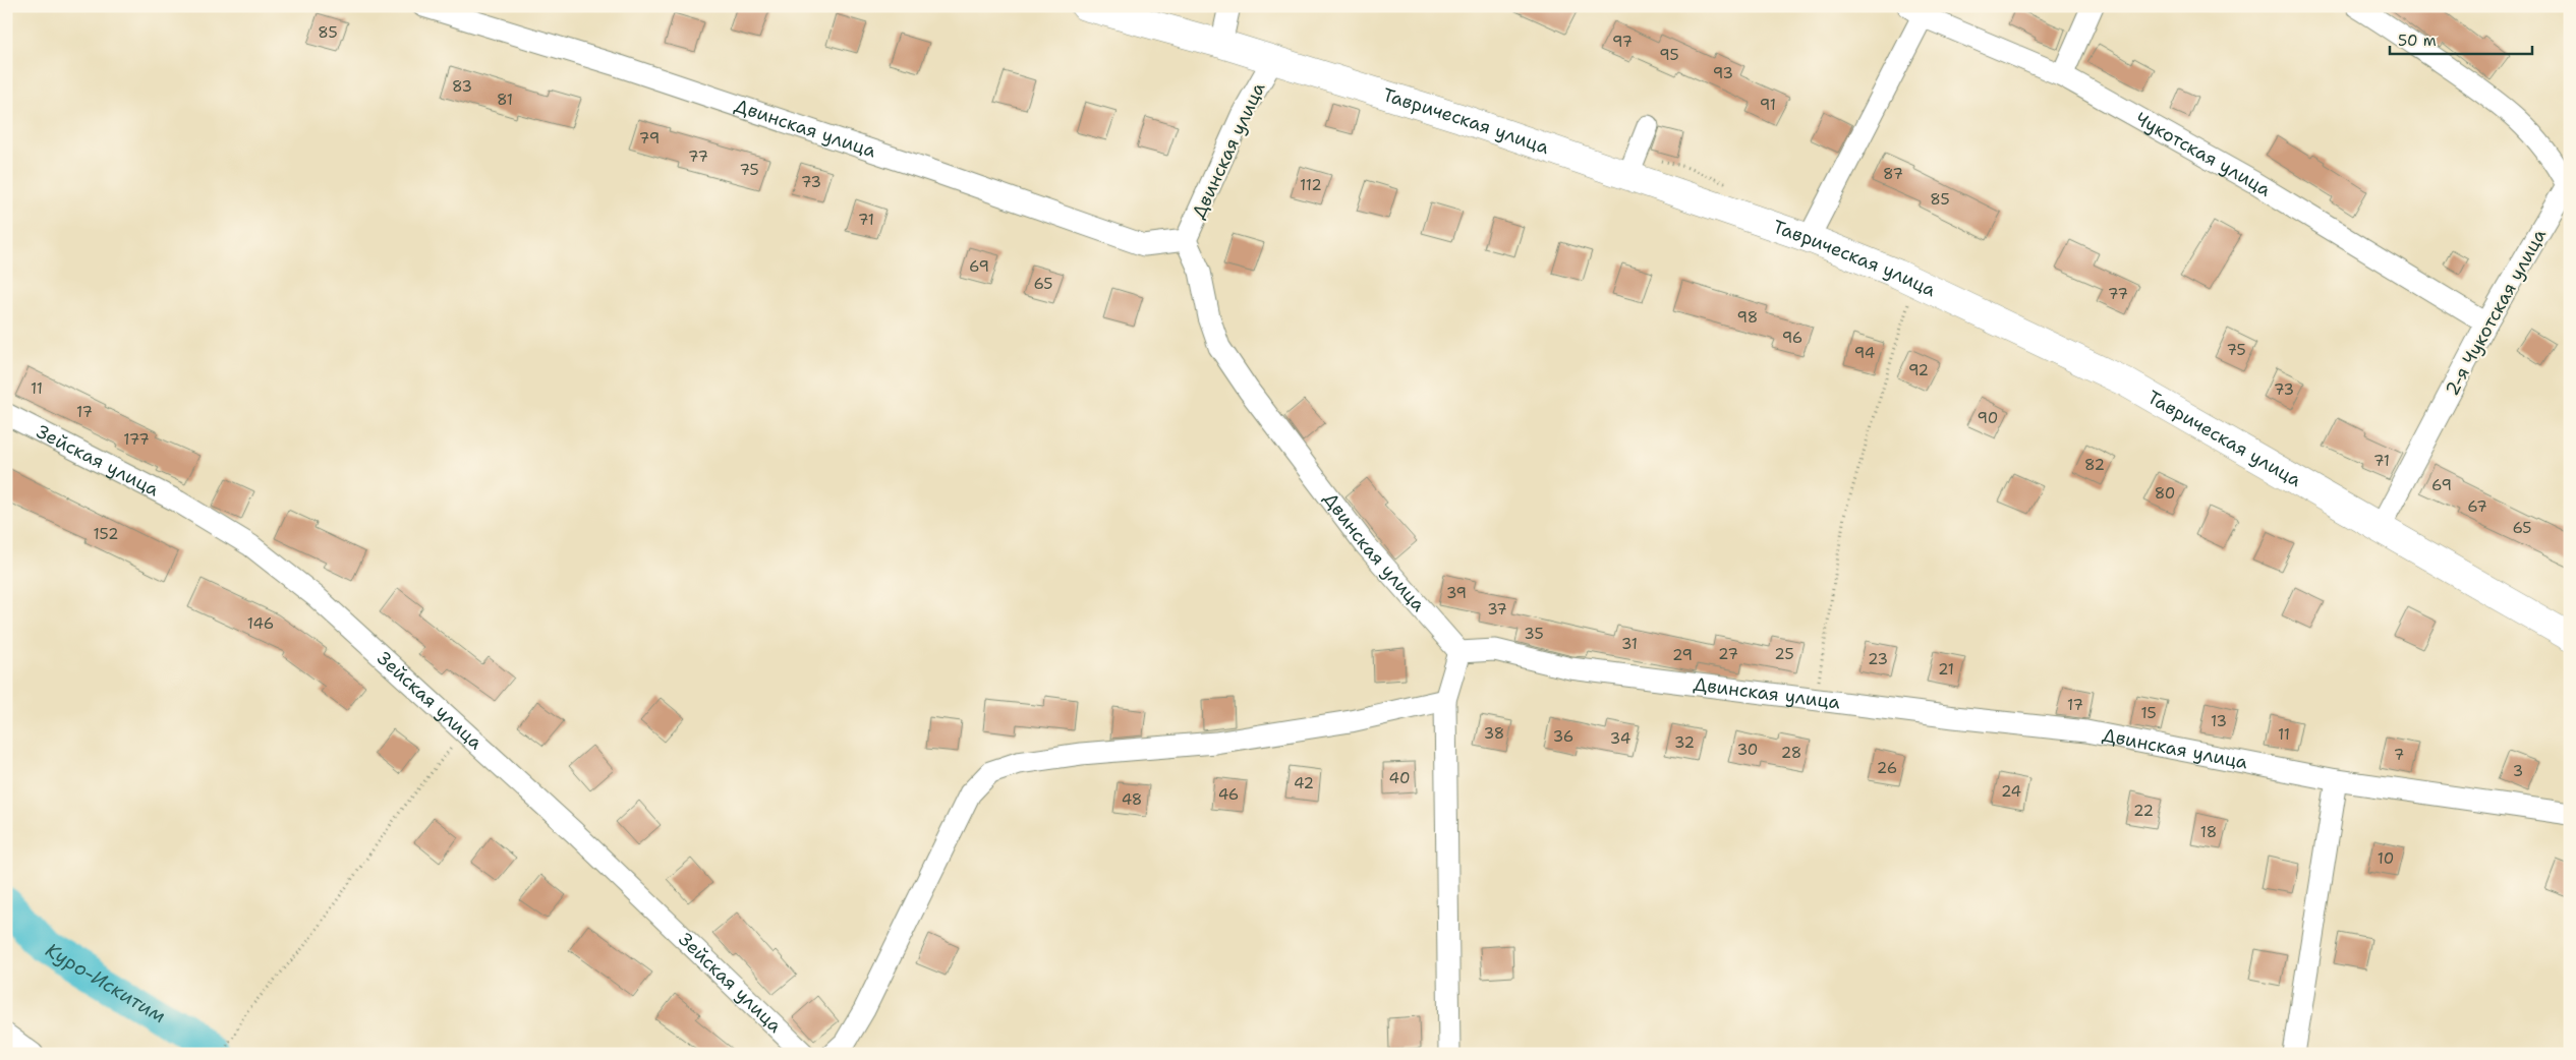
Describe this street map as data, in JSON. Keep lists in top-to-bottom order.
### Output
{
  "streets": {
    "main road": ["Таврическая улица"],
    "street": [
      "Двинская улица",
      "Чукотская улица",
      "2-я Чукотская улица",
      "Зейская улица"
    ]
  },
  "crossings": [
    ["Таврическая улица", "Двинская улица"],
    ["Таврическая улица", "2-я Чукотская улица"],
    ["Чукотская улица", "2-я Чукотская улица"]
  ],
  "water": ["Куро-Искитим"],
  "house_numbers": [
    "85",
    "97",
    "95",
    "93",
    "83",
    "81",
    "91",
    "79",
    "77",
    "75",
    "87",
    "73",
    "112",
    "85",
    "71",
    "69",
    "65",
    "77",
    "98",
    "96",
    "75",
    "94",
    "92",
    "11",
    "73",
    "17",
    "90",
    "177",
    "71",
    "82",
    "69",
    "80",
    "67",
    "65",
    "152",
    "39",
    "37",
    "146",
    "35",
    "31",
    "27",
    "25",
    "29",
    "23",
    "21",
    "17",
    "15",
    "13",
    "38",
    "11",
    "36",
    "34",
    "32",
    "30",
    "28",
    "7",
    "26",
    "3",
    "40",
    "42",
    "24",
    "46",
    "48",
    "22",
    "18",
    "10"
  ],
  "scale_bar": "50 m"
}
